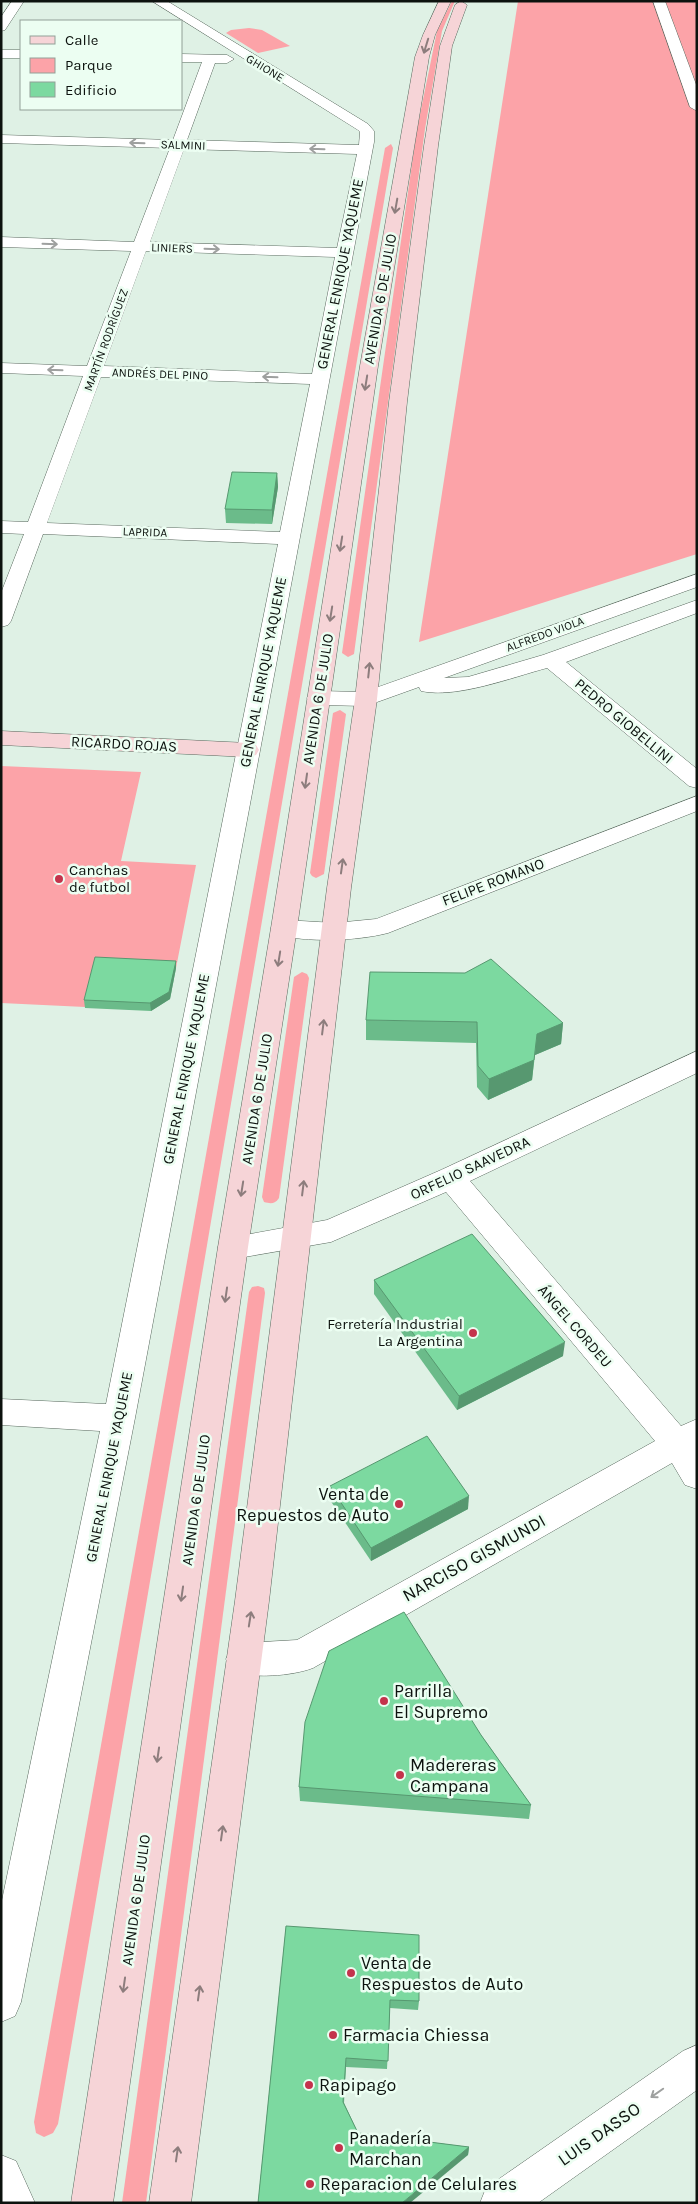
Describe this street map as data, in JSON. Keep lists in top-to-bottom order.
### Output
{
  "streets": {
    "main road": ["AVENIDA 6 DE JULIO", "RICARDO ROJAS"],
    "street": [
      "GHIONE",
      "SALMINI",
      "LINIERS",
      "GENERAL ENRIQUE YAQUEME",
      "MARTÍN RODRÍGUEZ",
      "ANDRÉS DEL PINO",
      "LAPRIDA",
      "ALFREDO VIOLA",
      "PEDRO GIOBELLINI",
      "FELIPE ROMANO",
      "ORFELIO SAAVEDRA",
      "ÁNGEL CORDEU",
      "NARCISO GISMUNDI",
      "LUIS DASSO"
    ]
  },
  "crossings": [
    ["GHIONE", "SALMINI"],
    ["GHIONE", "GENERAL ENRIQUE YAQUEME"],
    ["SALMINI", "GENERAL ENRIQUE YAQUEME"],
    ["SALMINI", "MARTÍN RODRÍGUEZ"],
    ["LINIERS", "GENERAL ENRIQUE YAQUEME"],
    ["LINIERS", "MARTÍN RODRÍGUEZ"],
    ["GENERAL ENRIQUE YAQUEME", "ANDRÉS DEL PINO"],
    ["GENERAL ENRIQUE YAQUEME", "LAPRIDA"],
    ["GENERAL ENRIQUE YAQUEME", "RICARDO ROJAS"],
    ["AVENIDA 6 DE JULIO", "ALFREDO VIOLA"],
    ["AVENIDA 6 DE JULIO", "FELIPE ROMANO"],
    ["AVENIDA 6 DE JULIO", "ORFELIO SAAVEDRA"],
    ["AVENIDA 6 DE JULIO", "NARCISO GISMUNDI"],
    ["MARTÍN RODRÍGUEZ", "ANDRÉS DEL PINO"],
    ["MARTÍN RODRÍGUEZ", "LAPRIDA"],
    ["ALFREDO VIOLA", "PEDRO GIOBELLINI"],
    ["ORFELIO SAAVEDRA", "ÁNGEL CORDEU"],
    ["ÁNGEL CORDEU", "NARCISO GISMUNDI"]
  ],
  "one_way": [
    "SALMINI",
    "LINIERS",
    "ANDRÉS DEL PINO",
    "LUIS DASSO"
  ],
  "places": [
    "Canchas de futbol",
    "Ferretería Industrial La Argentina",
    "Venta de Repuestos de Auto",
    "Parrilla El Supremo",
    "Madereras Campana",
    "Venta de Respuestos de Auto",
    "Farmacia Chiessa",
    "Rapipago",
    "Panadería Marchan",
    "Reparacion de Celulares"
  ],
  "legend": ["Calle", "Parque", "Edificio"]
}
